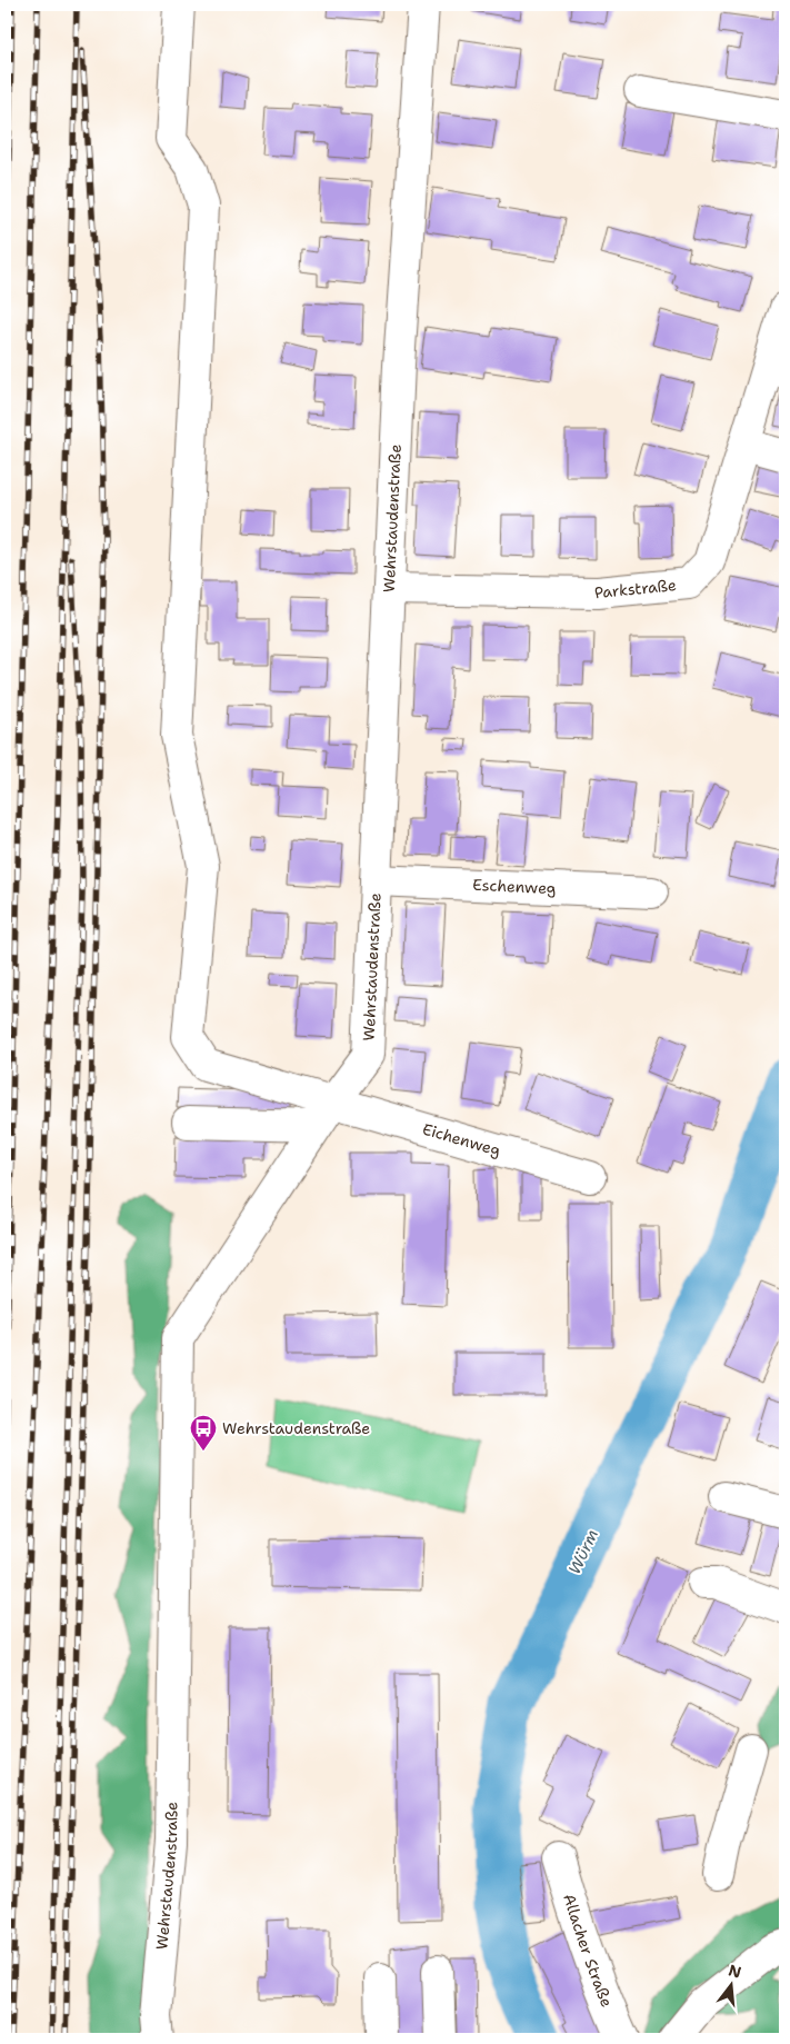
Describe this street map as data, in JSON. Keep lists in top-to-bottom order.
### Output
{
  "streets": {
    "street": [
      "Wehrstaudenstraße",
      "Parkstraße",
      "Eschenweg",
      "Eichenweg",
      "Allacher Straße"
    ]
  },
  "crossings": [
    ["Wehrstaudenstraße", "Parkstraße"],
    ["Wehrstaudenstraße", "Eschenweg"],
    ["Wehrstaudenstraße", "Eichenweg"]
  ],
  "water": ["Würm"],
  "places": {
    "bus stop": ["Wehrstaudenstraße"]
  },
  "north": "top"
}
